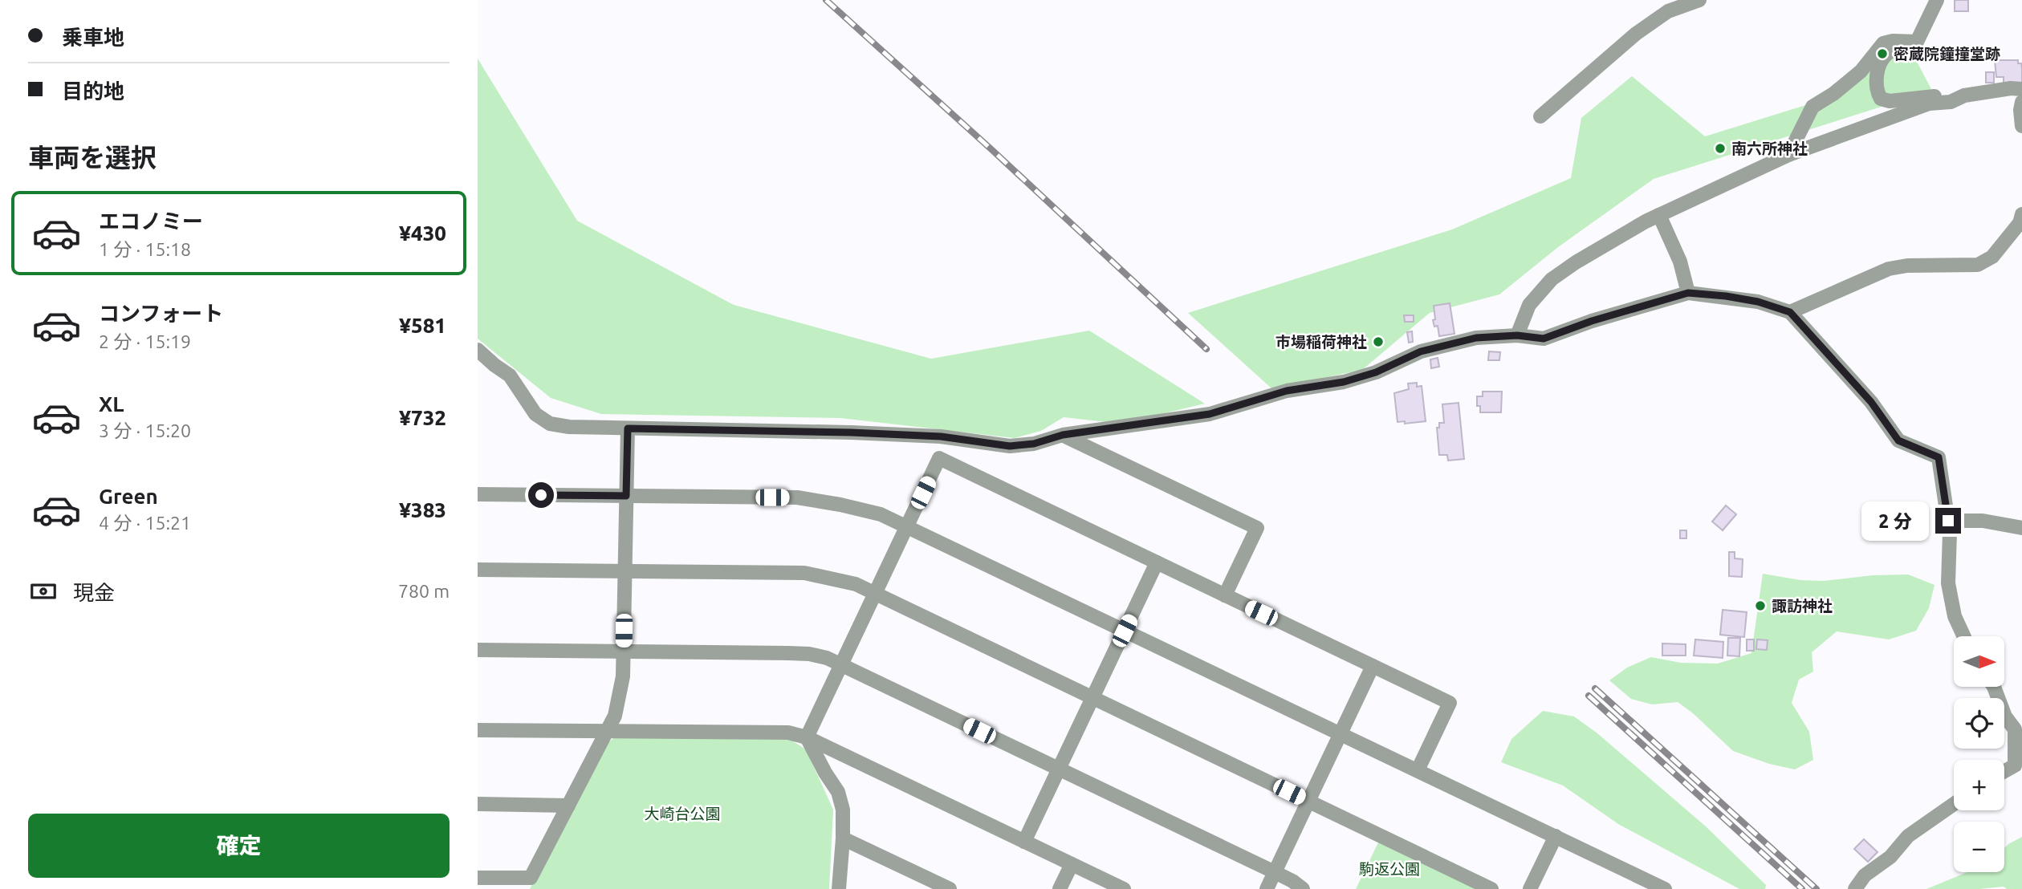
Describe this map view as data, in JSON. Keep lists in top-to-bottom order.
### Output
{
  "parks": ["大崎台公園", "駒返公園"],
  "places": [
    "密蔵院鐘撞堂跡",
    "南六所神社",
    "市場稲荷神社",
    "諏訪神社"
  ],
  "north": "right",
  "page": {
    "banner": ["乗車地", "目的地"],
    "heading": "車両を選択",
    "list": [
      {
        "name": "エコノミー",
        "note": "1 分 · 15:18",
        "value": "¥430"
      },
      {
        "name": "コンフォート",
        "note": "2 分 · 15:19",
        "value": "¥581"
      },
      {
        "name": "XL",
        "note": "3 分 · 15:20",
        "value": "¥732"
      },
      {
        "name": "Green",
        "note": "4 分 · 15:21",
        "value": "¥383"
      }
    ],
    "bubble": "2 分",
    "pay": ["現金", "780 m"],
    "map_buttons": ["+", "−"],
    "buttons": "確定"
  }
}
